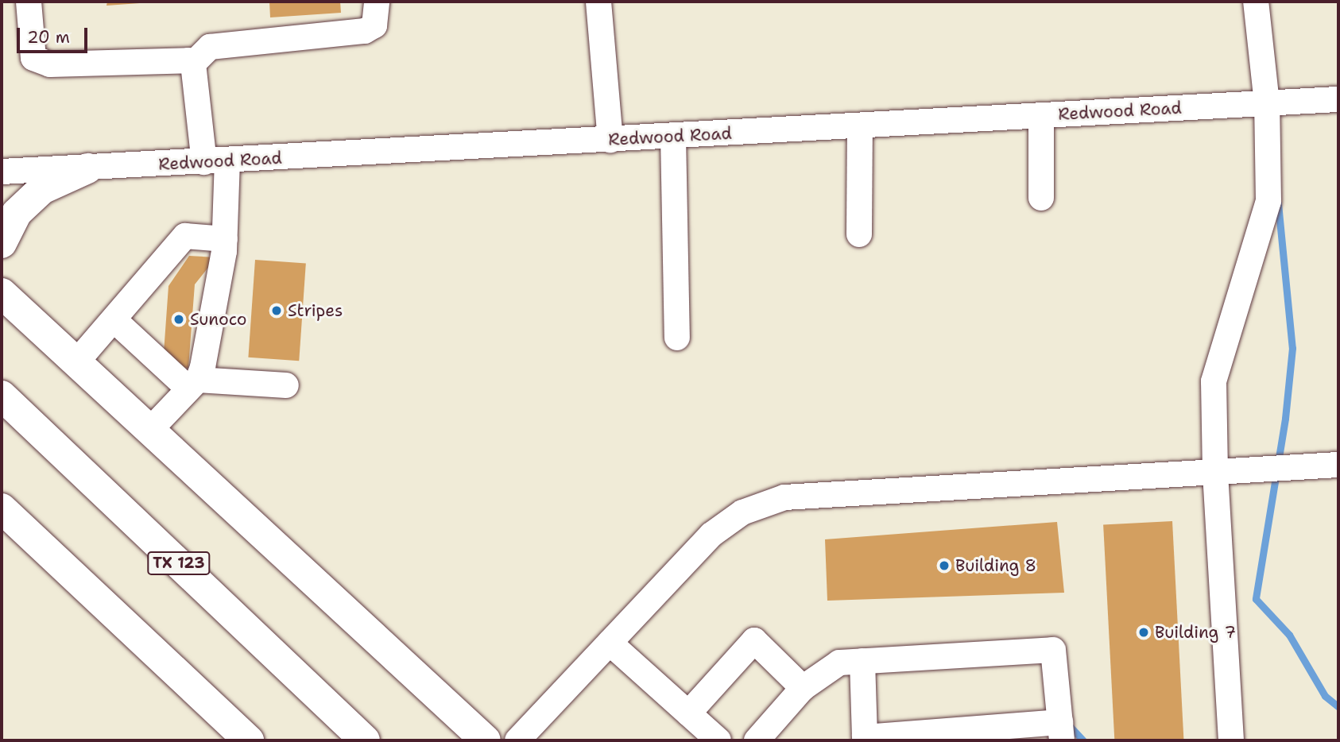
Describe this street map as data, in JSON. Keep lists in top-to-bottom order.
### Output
{
  "streets": {
    "main road": ["TX 123"],
    "street": ["Redwood Road"]
  },
  "places": [
    "Stripes",
    "Sunoco",
    "Building 8",
    "Building 7"
  ],
  "scale_bar": "20 m"
}
